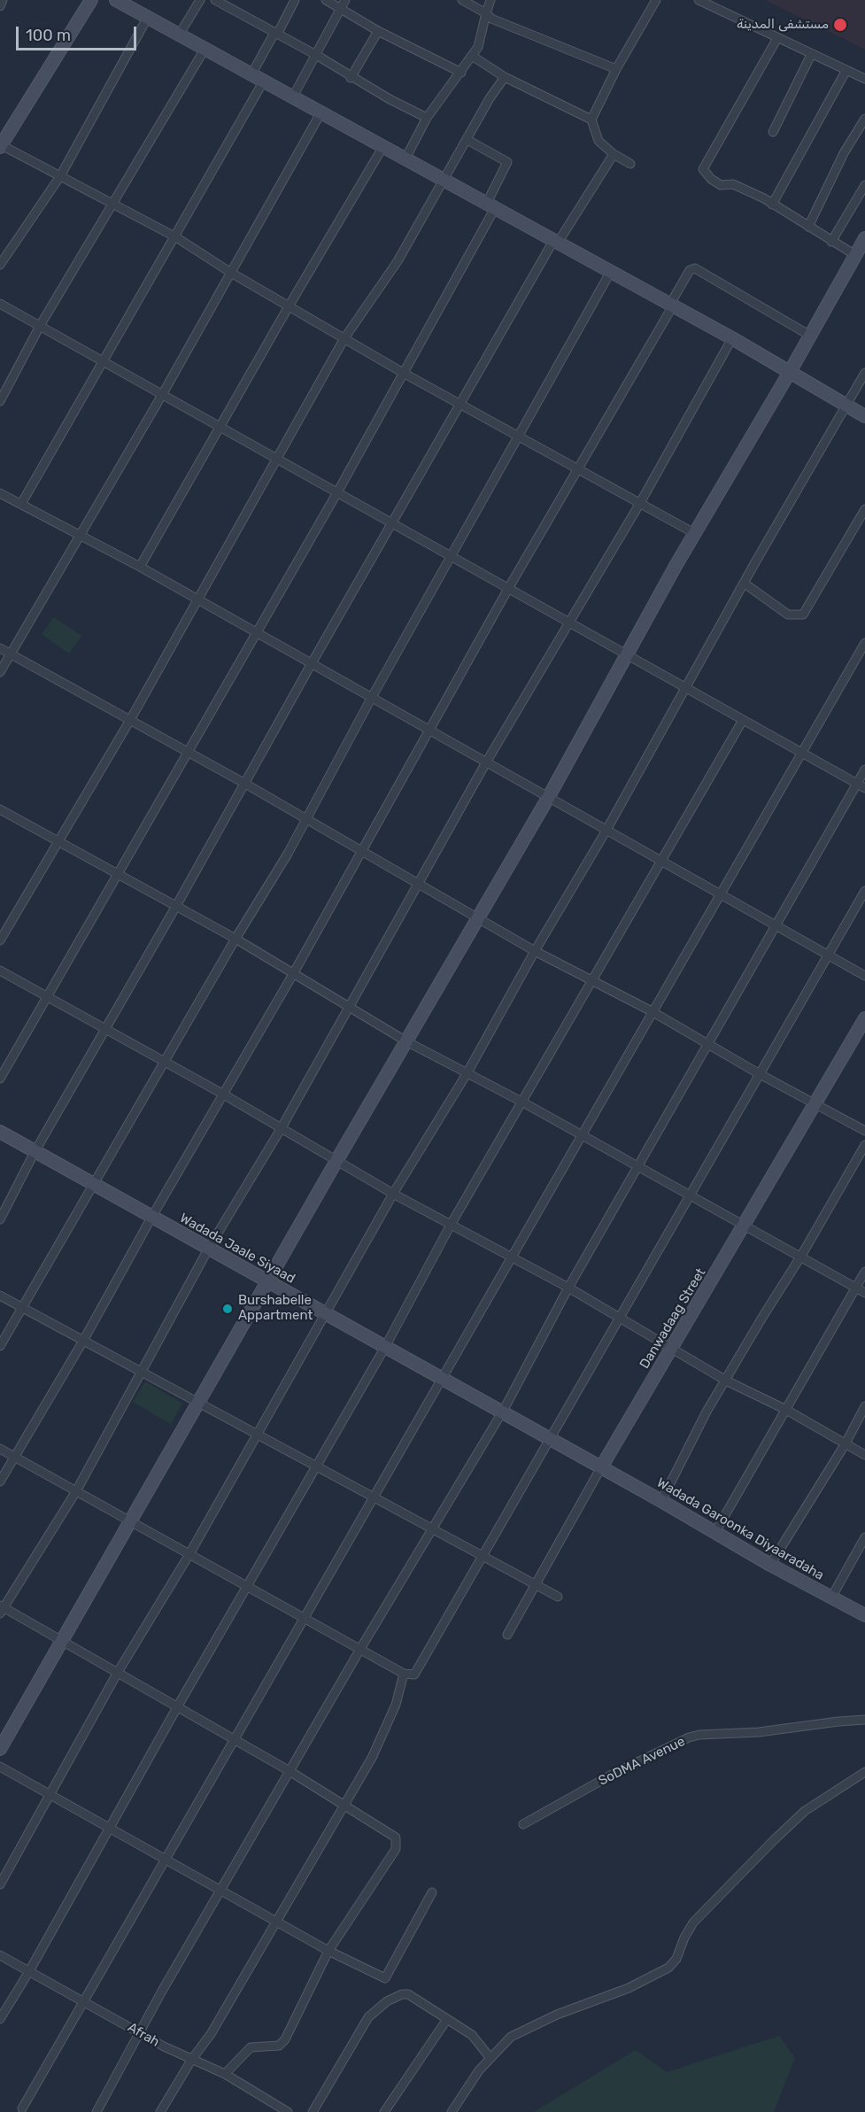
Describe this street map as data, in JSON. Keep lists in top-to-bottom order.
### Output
{
  "streets": {
    "street": [
      "Wadada Jaale Siyaad",
      "Danwadaag Street",
      "Wadada Garoonka Diyaaradaha",
      "SoDMA Avenue",
      "Afrah"
    ]
  },
  "crossings": [
    ["Wadada Jaale Siyaad", "Danwadaag Street"],
    ["Wadada Jaale Siyaad", "Wadada Garoonka Diyaaradaha"],
    ["Danwadaag Street", "Wadada Garoonka Diyaaradaha"]
  ],
  "places": ["مستشفى المدينة", "Burshabelle Appartment"],
  "scale_bar": "100 m"
}
